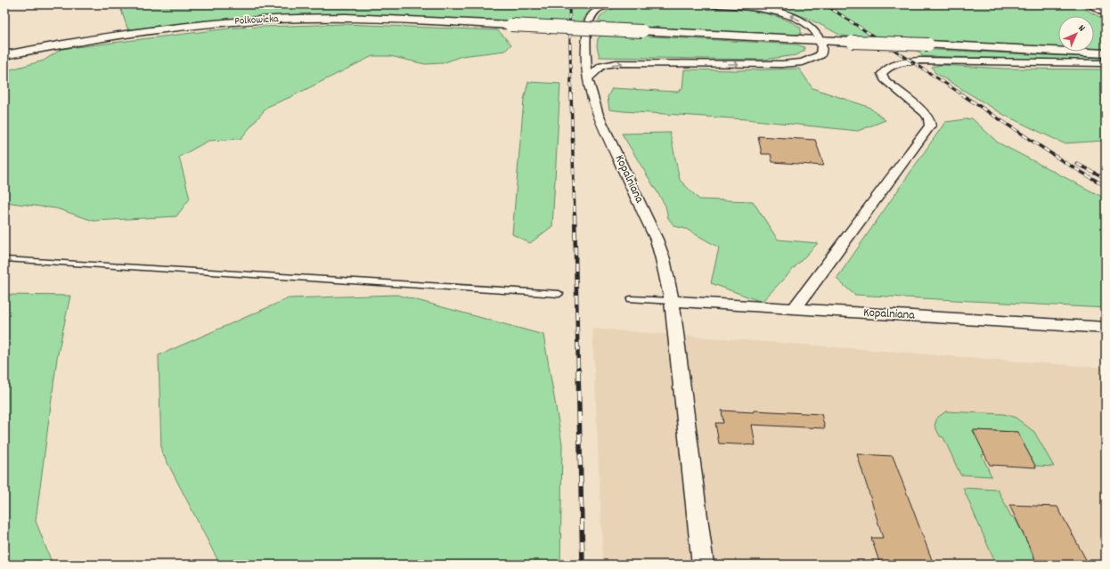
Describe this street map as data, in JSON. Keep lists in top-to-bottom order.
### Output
{
  "streets": {
    "main road": ["Polkowicka"],
    "street": ["Kopalniana"]
  },
  "north": "top right"
}
